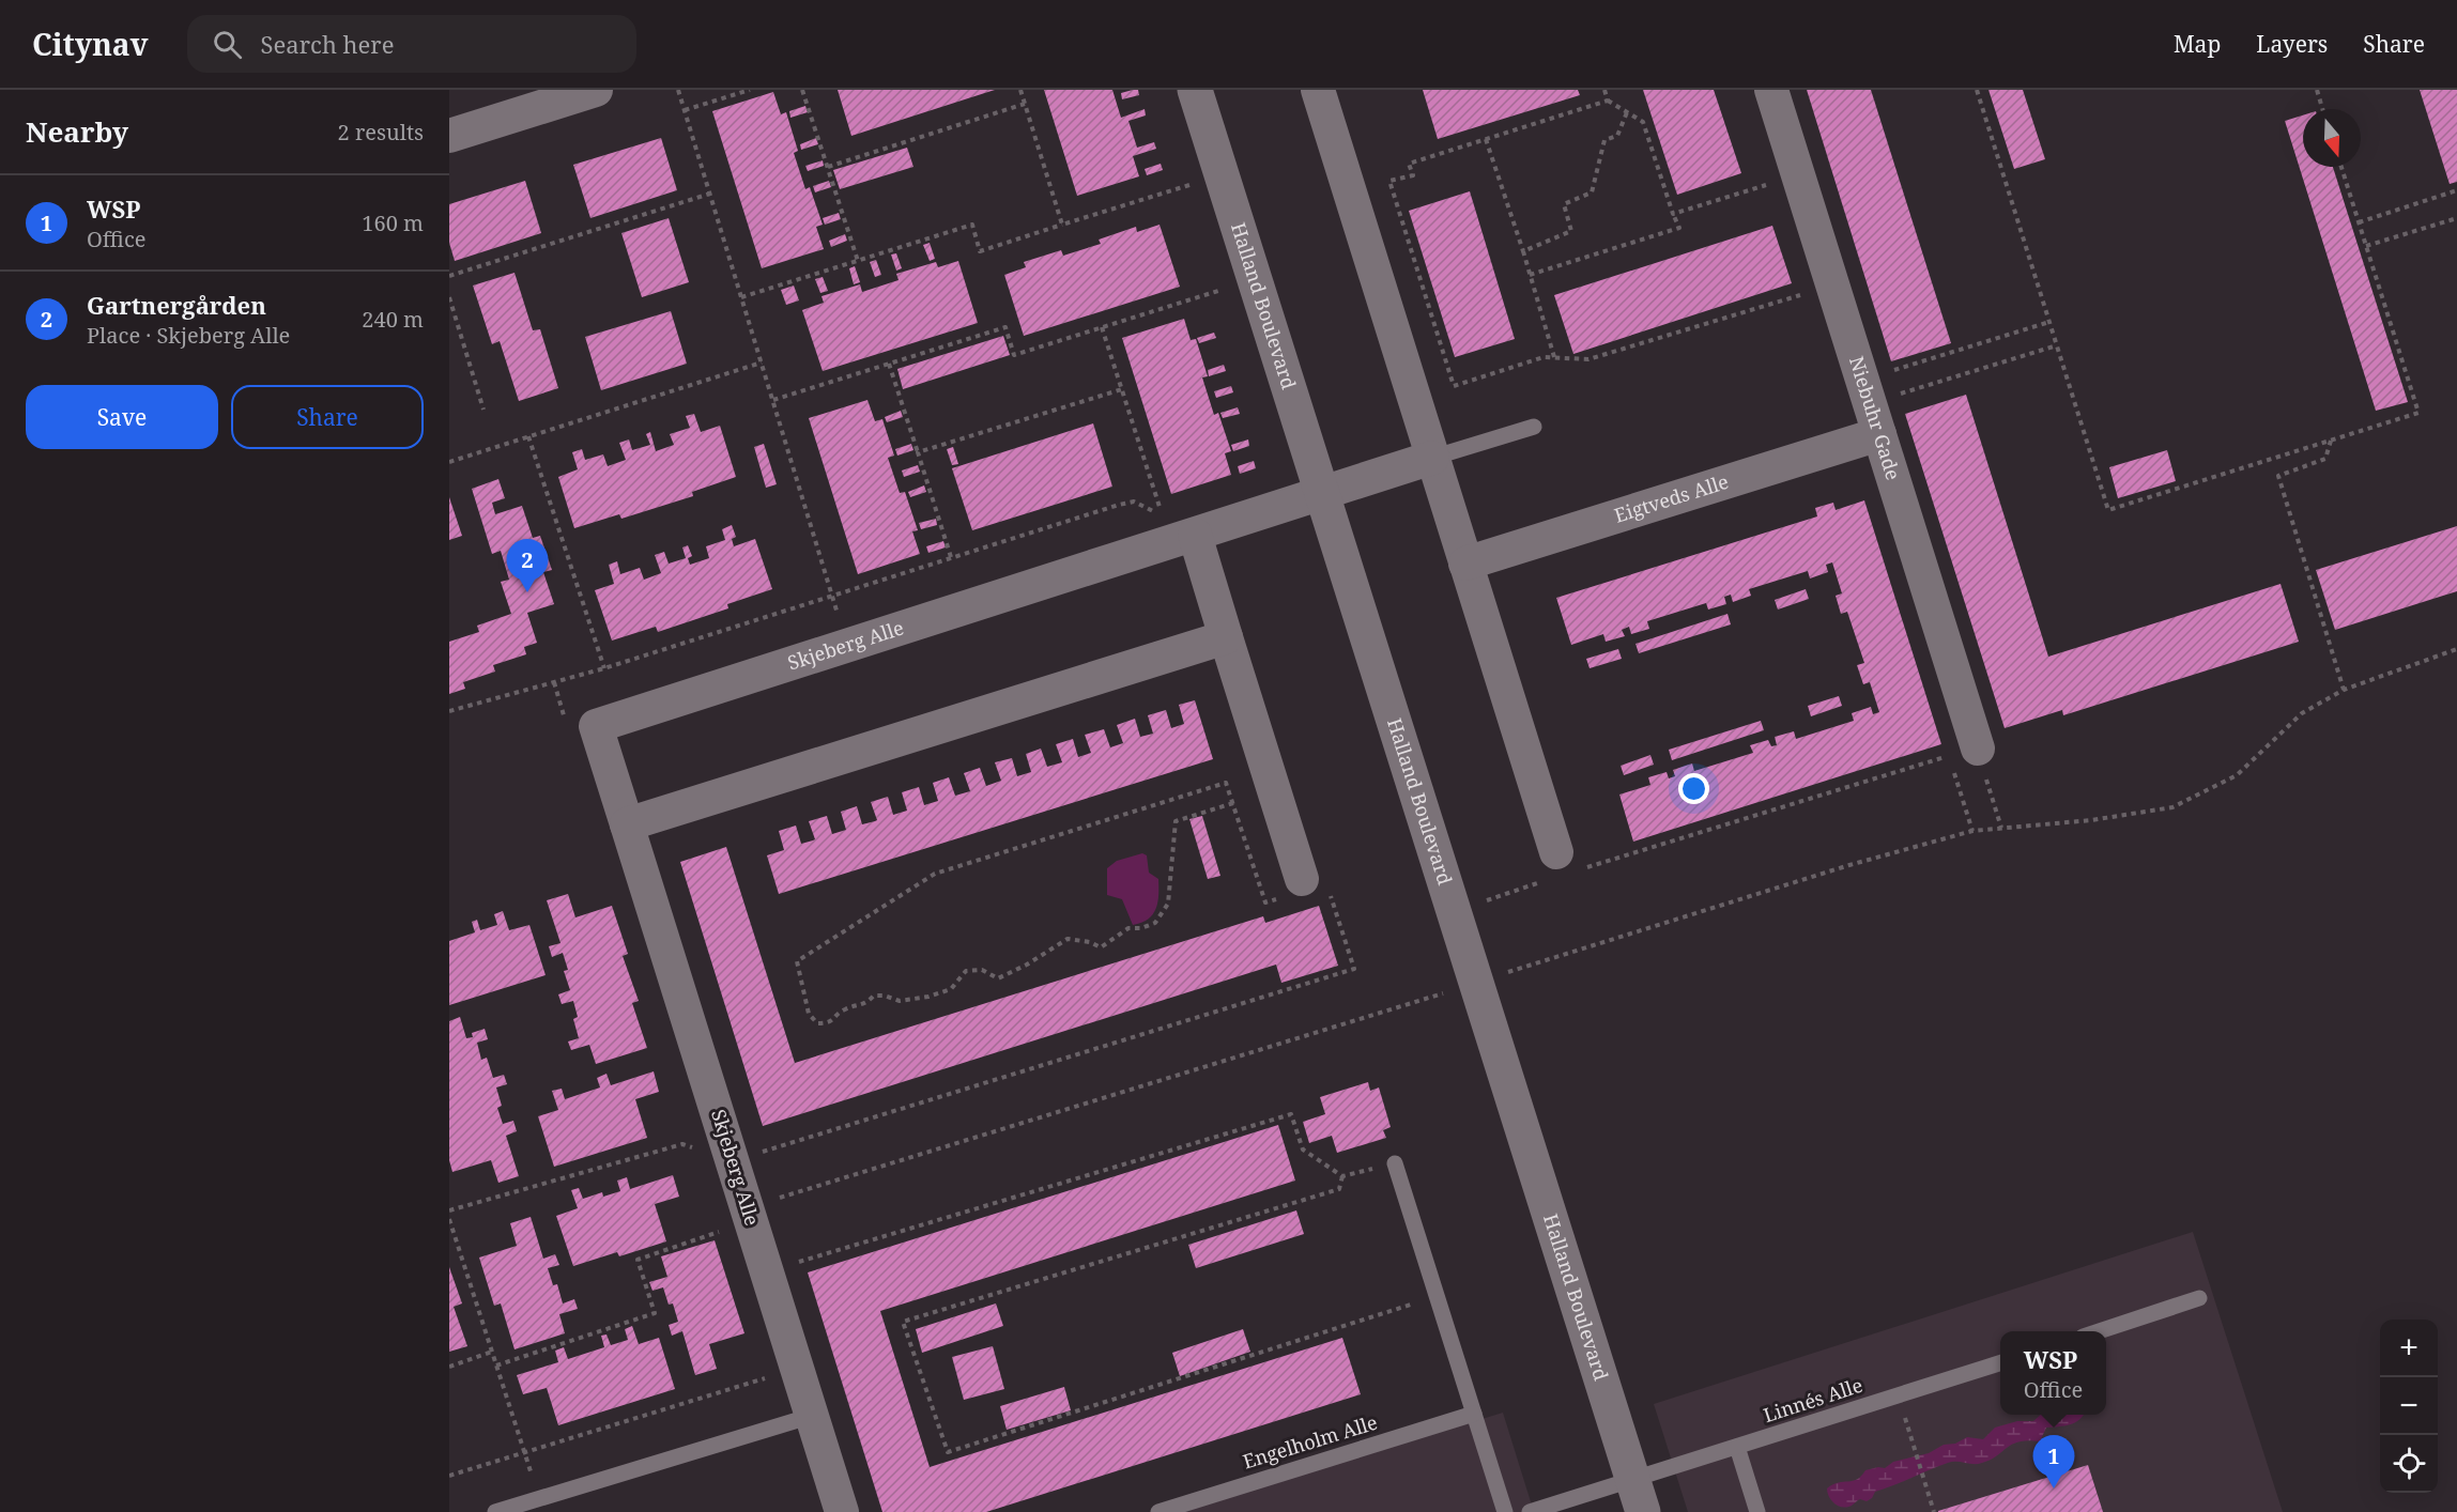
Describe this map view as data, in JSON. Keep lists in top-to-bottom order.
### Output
{
  "streets": {
    "street": [
      "Halland Boulevard",
      "Niebuhr Gade",
      "Eigtveds Alle",
      "Skjeberg Alle"
    ],
    "lane": ["Linnés Alle", "Engelholm Alle"]
  },
  "crossings": [
    ["Halland Boulevard", "Skjeberg Alle"],
    ["Halland Boulevard", "Linnés Alle"],
    ["Niebuhr Gade", "Eigtveds Alle"]
  ],
  "north": "bottom",
  "page": {
    "header": "Citynav",
    "search": "Search here",
    "nav": ["Map", "Layers", "Share"],
    "heading": ["Nearby", "2 results"],
    "list": [
      {
        "mark": "1",
        "name": "WSP",
        "note": "Office",
        "value": "160 m"
      },
      {
        "mark": "2",
        "name": "Gartnergården",
        "note": "Place · Skjeberg Alle",
        "value": "240 m"
      }
    ],
    "buttons": ["Save", "Share"],
    "pins": ["2", "1"],
    "map_buttons": ["+", "−"],
    "popup": ["WSP", "Office"]
  }
}
